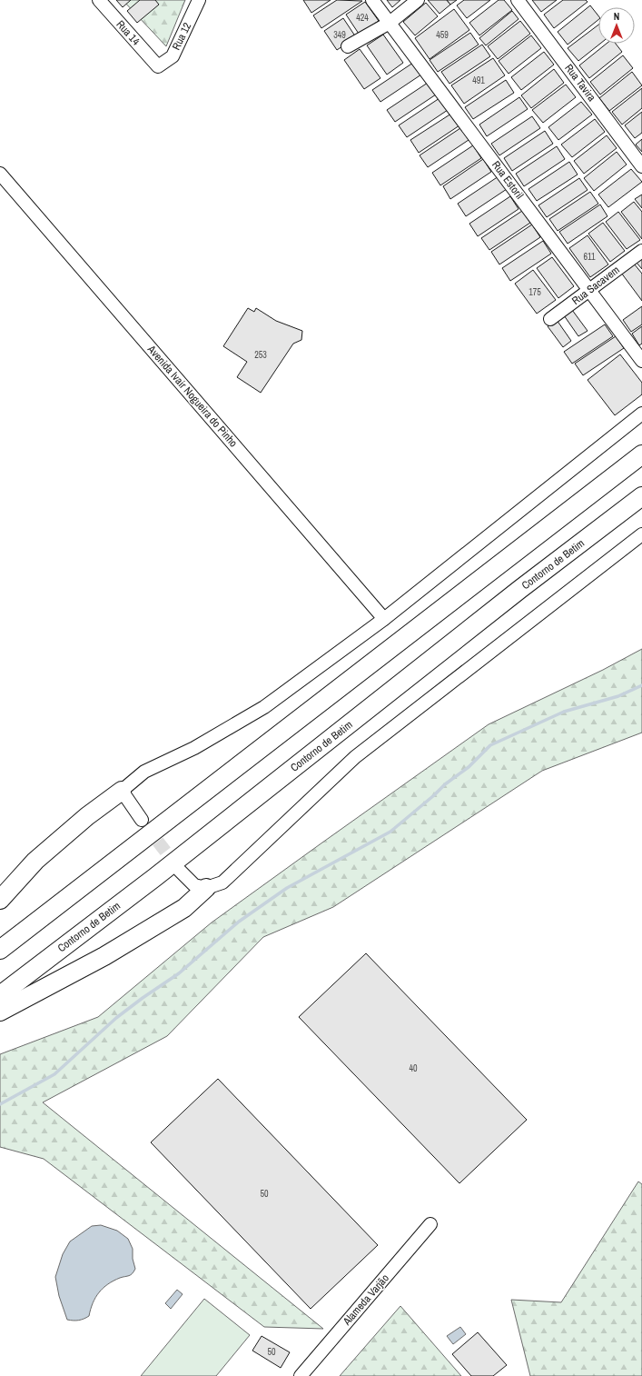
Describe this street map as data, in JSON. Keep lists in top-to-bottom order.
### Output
{
  "streets": {
    "highway": ["Contorno de Betim"],
    "street": [
      "Rua 14",
      "Rua 12",
      "Rua Tavira",
      "Rua Estoril",
      "Rua Sacavem",
      "Avenida Ivair Nogueira do Pinho",
      "Alameda Varjão"
    ]
  },
  "crossings": [
    ["Rua 14", "Rua 12"],
    ["Rua Estoril", "Rua Sacavem"]
  ],
  "house_numbers": [
    "424",
    "349",
    "459",
    "491",
    "611",
    "175",
    "253",
    "40",
    "50",
    "50"
  ],
  "north": "top"
}
